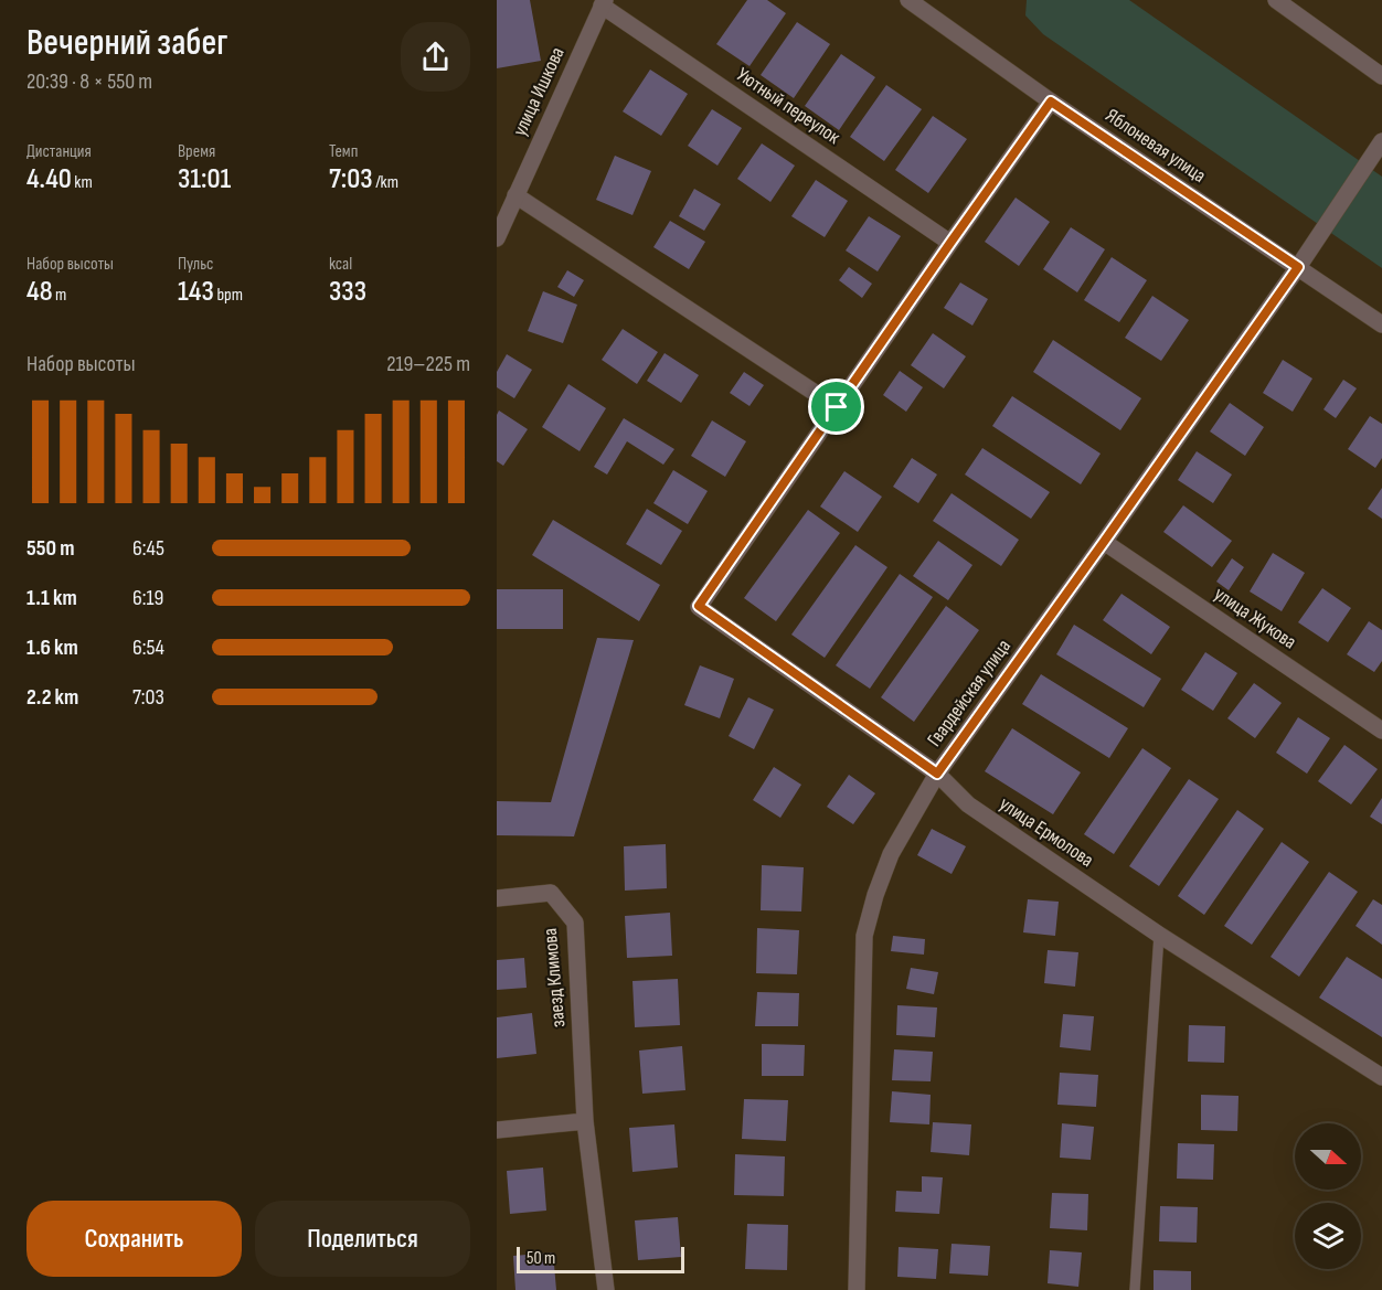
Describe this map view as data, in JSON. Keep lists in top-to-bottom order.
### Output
{
  "streets": {
    "street": [
      "улица Ишкова",
      "Уютный переулок",
      "Яблоневая улица",
      "улица Жукова",
      "Гвардейская улица",
      "улица Ермолова",
      "заезд Климова"
    ]
  },
  "crossings": [
    ["улица Ишкова", "Уютный переулок"],
    ["Яблоневая улица", "Гвардейская улица"],
    ["улица Жукова", "Гвардейская улица"],
    ["Гвардейская улица", "улица Ермолова"]
  ],
  "scale_bar": "50 m",
  "north": "right",
  "page": {
    "heading": ["Вечерний забег", "20:39 · 8 × 550 m"],
    "stats": [
      ["Дистанция", "4.40 km"],
      ["Время", "31:01"],
      ["Темп", "7:03 /km"],
      ["Набор высоты", "48 m"],
      ["Пульс", "143 bpm"],
      ["kcal", "333"]
    ],
    "chart": ["Набор высоты", "219–225 m"],
    "list": [
      {
        "name": "550 m",
        "note": "6:45"
      },
      {
        "name": "1.1 km",
        "note": "6:19"
      },
      {
        "name": "1.6 km",
        "note": "6:54"
      },
      {
        "name": "2.2 km",
        "note": "7:03"
      }
    ],
    "buttons": ["Сохранить", "Поделиться"],
    "scale": "50 m"
  }
}
